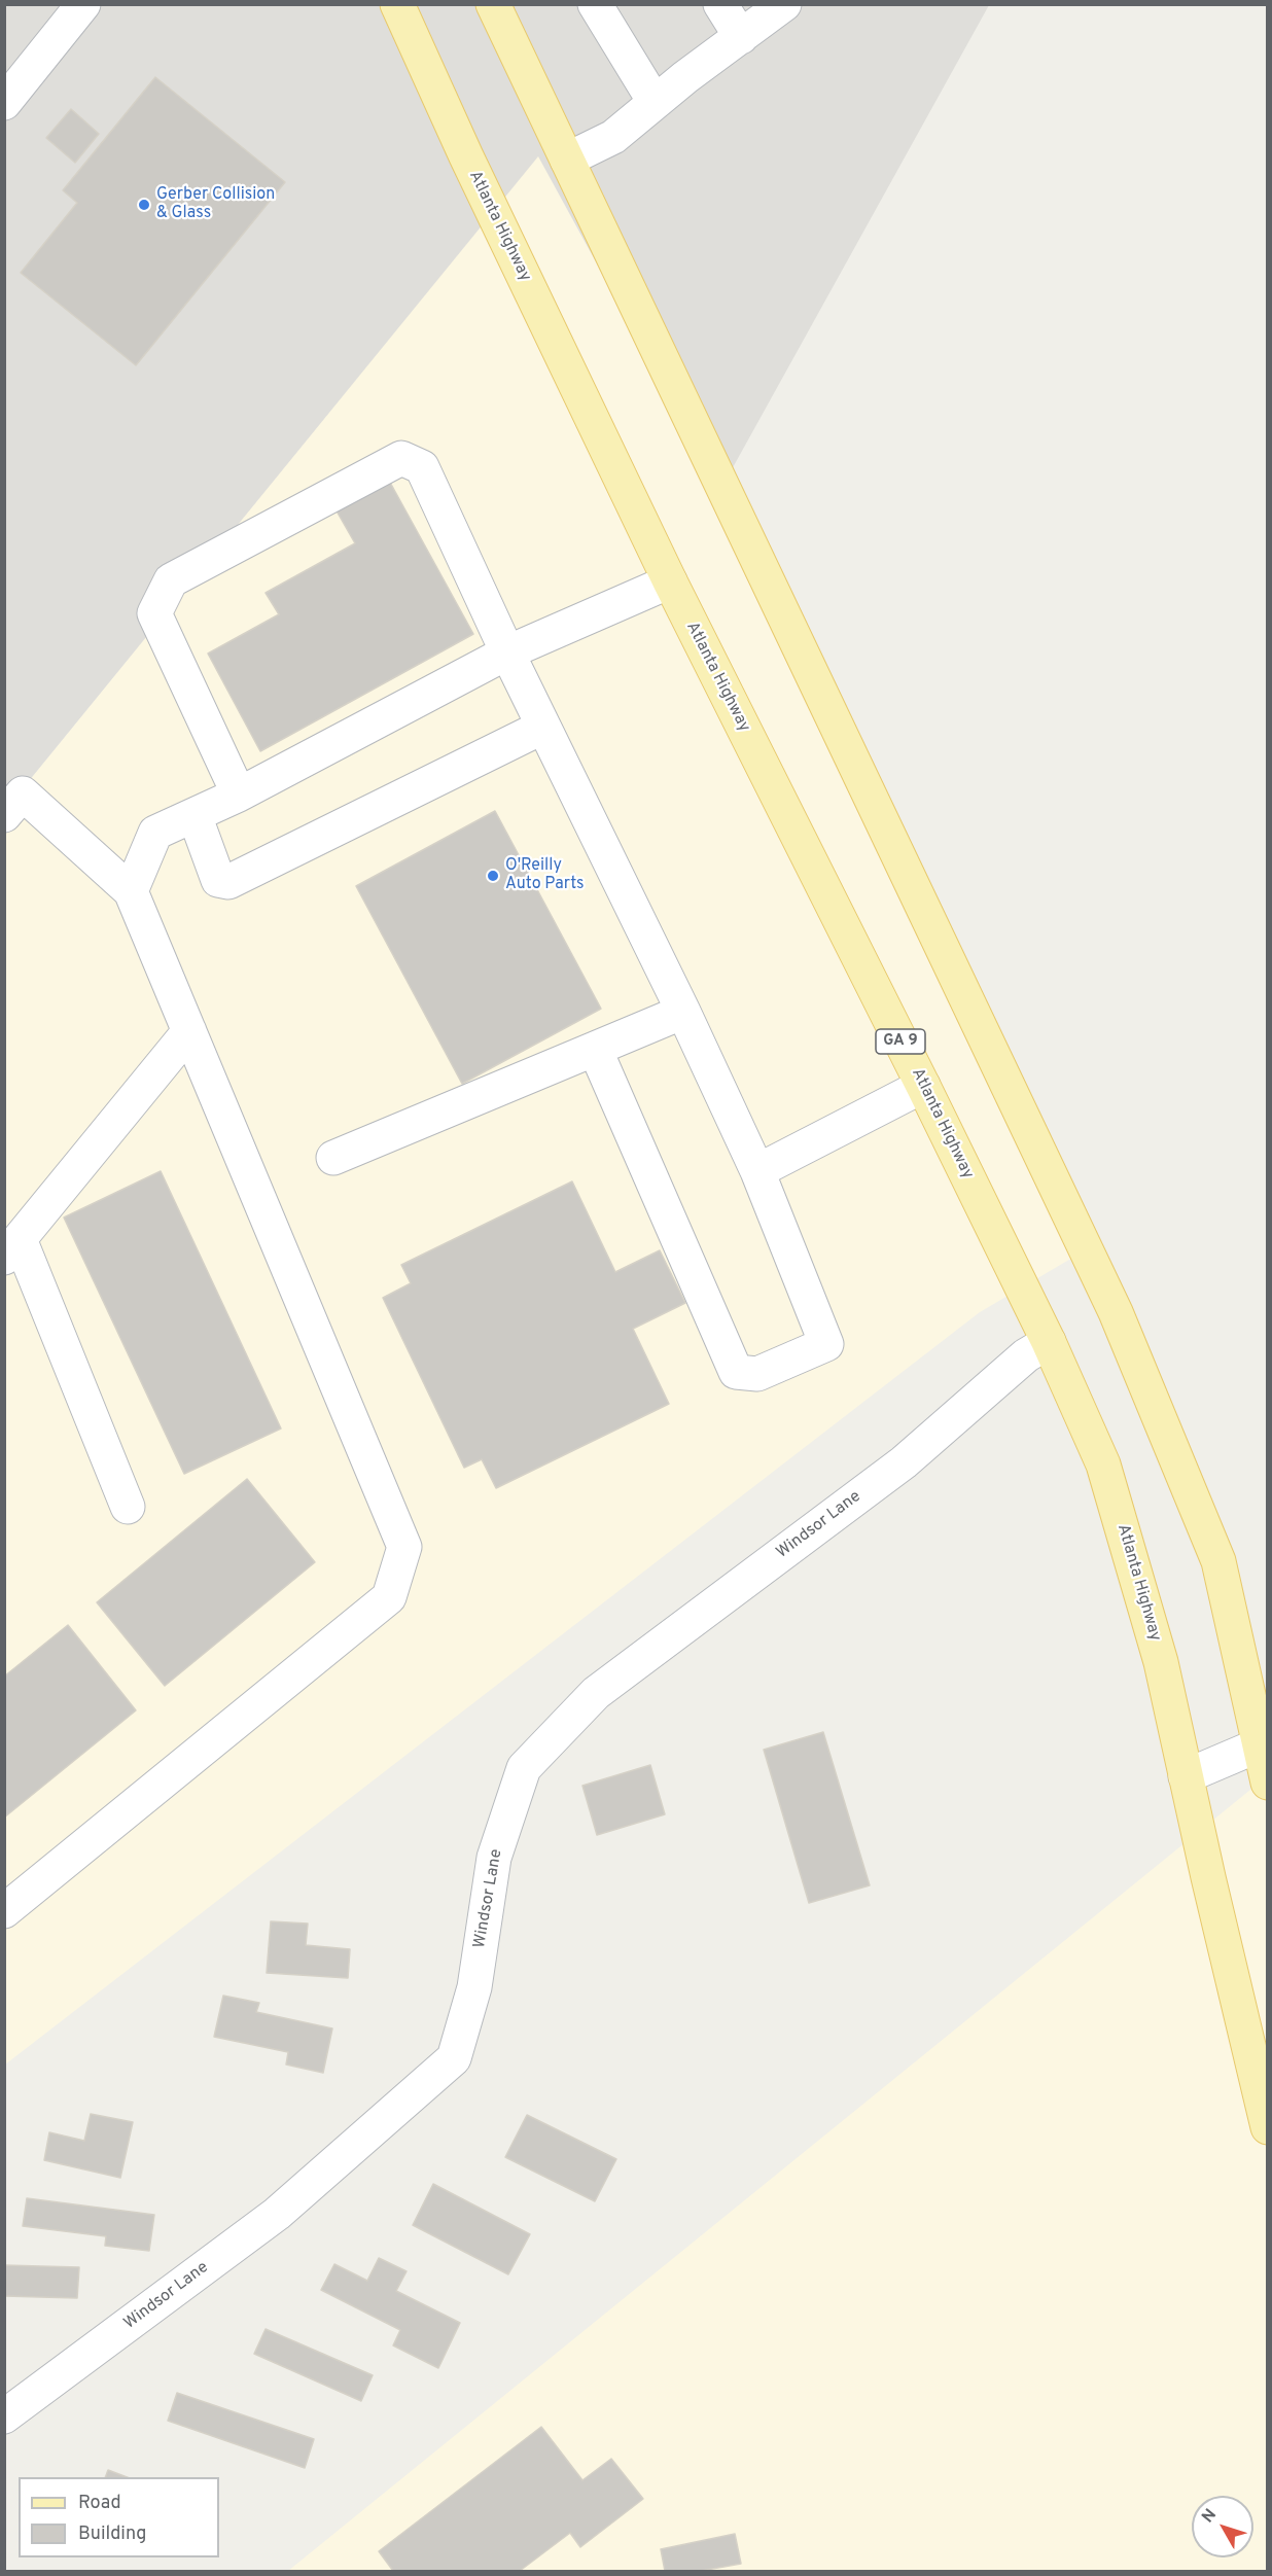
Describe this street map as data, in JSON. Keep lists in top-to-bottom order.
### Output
{
  "streets": {
    "main road": ["Atlanta Highway", "GA 9"],
    "street": ["Windsor Lane"]
  },
  "crossings": [
    ["Atlanta Highway", "Windsor Lane"]
  ],
  "places": ["Gerber Collision & Glass", "O'Reilly Auto Parts"],
  "legend": ["Road", "Building"],
  "north": "top left"
}
